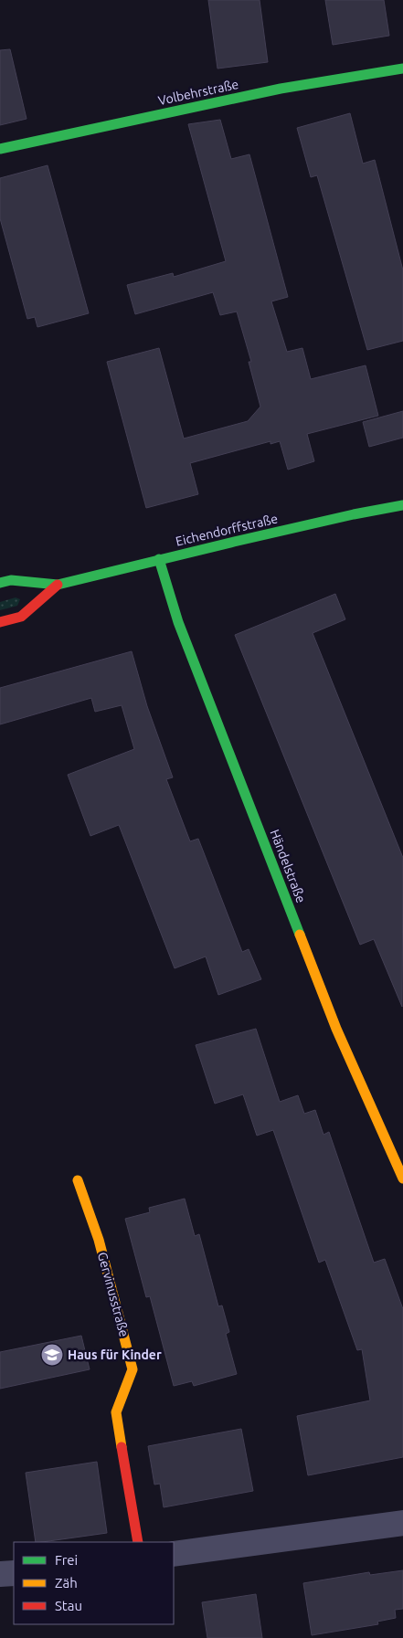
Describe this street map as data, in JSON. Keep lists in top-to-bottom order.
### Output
{
  "streets": {
    "street": [
      "Volbehrstraße",
      "Eichendorffstraße",
      "Händelstraße",
      "Gervinusstraße"
    ]
  },
  "crossings": [
    ["Eichendorffstraße", "Händelstraße"]
  ],
  "places": {
    "school or university": ["Haus für Kinder"]
  },
  "legend": ["Frei", "Zäh", "Stau"]
}
